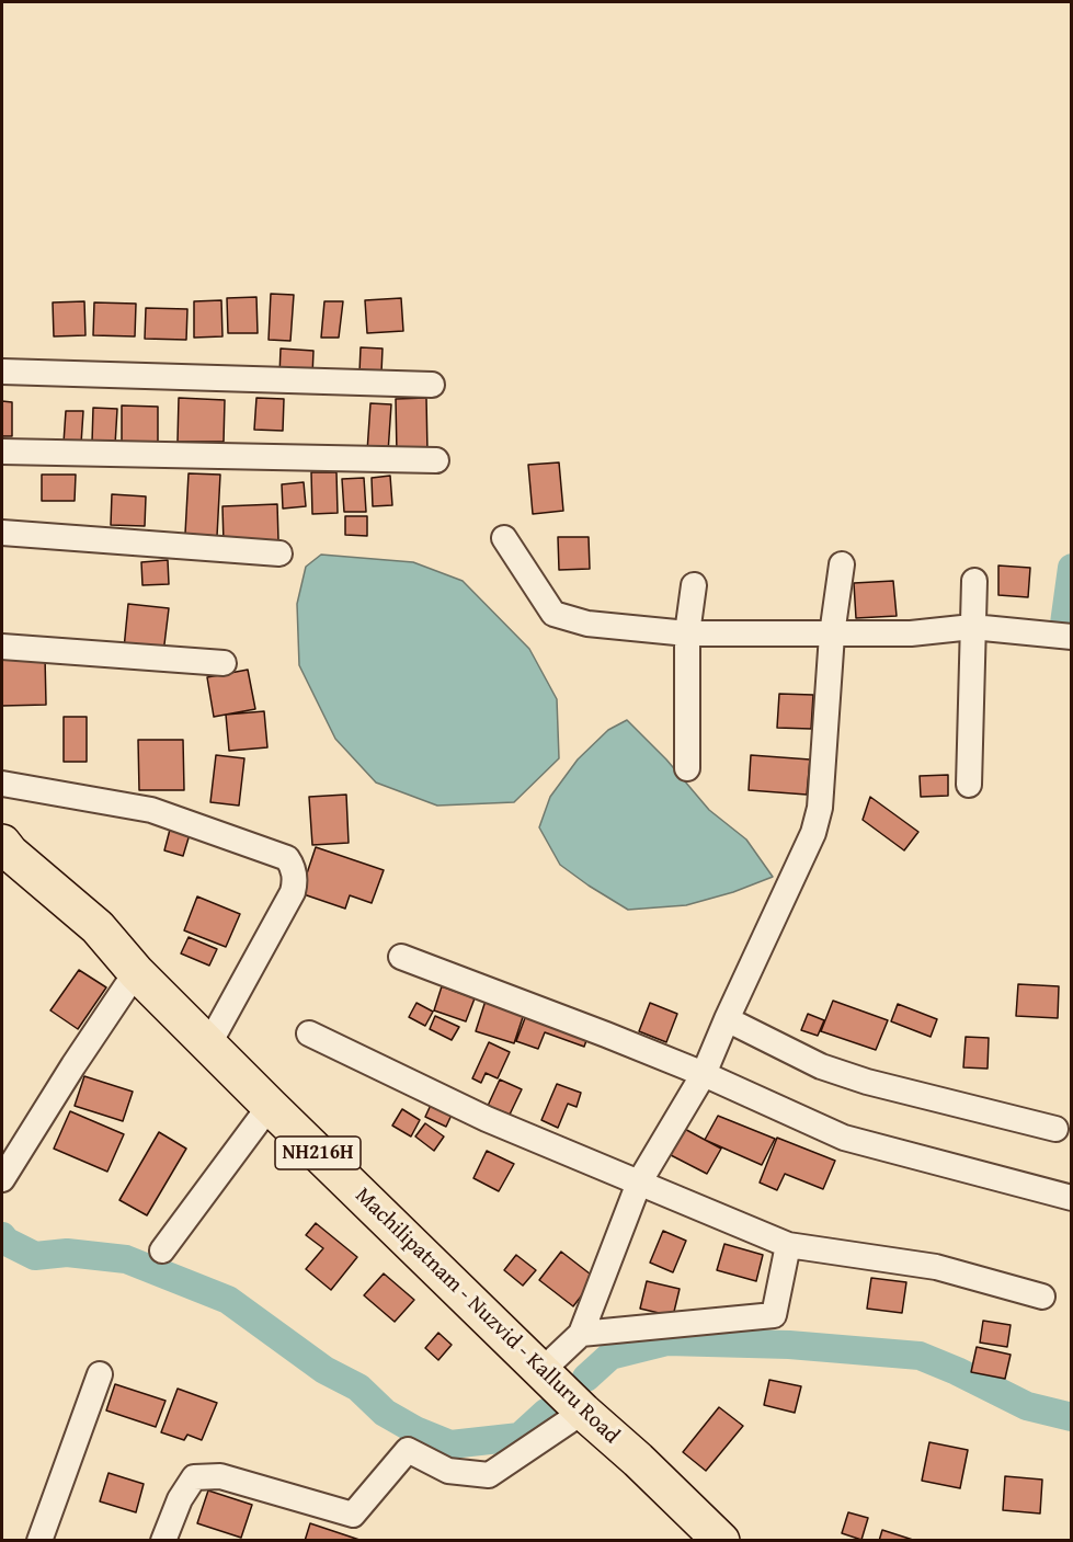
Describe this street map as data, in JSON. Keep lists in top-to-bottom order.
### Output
{
  "streets": {
    "highway": ["NH216H", "Machilipatnam - Nuzvid - Kalluru Road"]
  }
}
